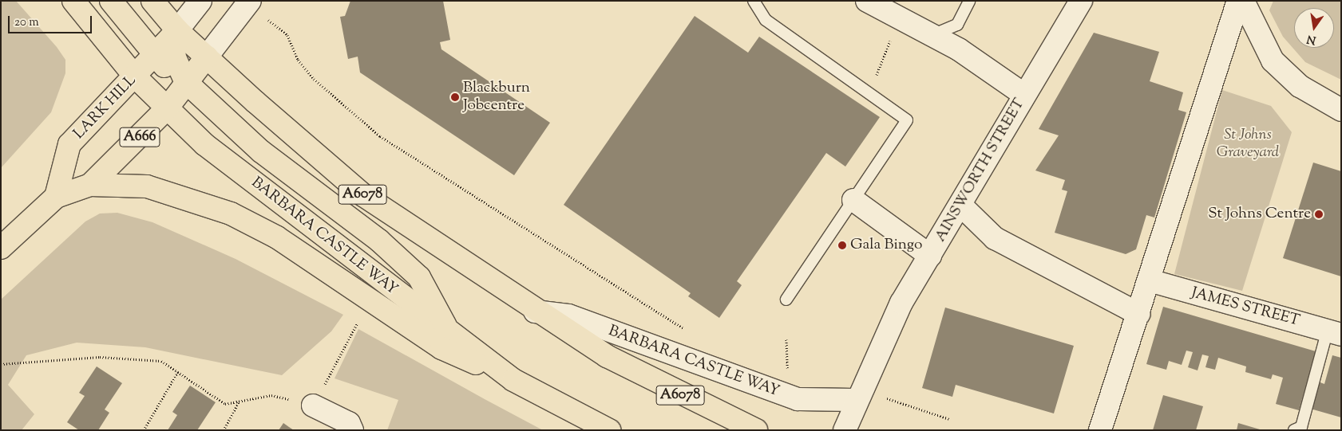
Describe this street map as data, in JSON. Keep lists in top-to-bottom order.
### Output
{
  "streets": {
    "highway": [
      "LARK HILL",
      "A666",
      "A6078",
      "BARBARA CASTLE WAY"
    ],
    "street": ["AINSWORTH STREET", "JAMES STREET"]
  },
  "crossings": [
    ["LARK HILL", "A666"],
    ["LARK HILL", "BARBARA CASTLE WAY"],
    ["A666", "BARBARA CASTLE WAY"],
    ["AINSWORTH STREET", "BARBARA CASTLE WAY"]
  ],
  "parks": ["St Johns Graveyard"],
  "places": ["Blackburn Jobcentre", "St Johns Centre", "Gala Bingo"],
  "scale_bar": "20 m",
  "north": "bottom"
}
